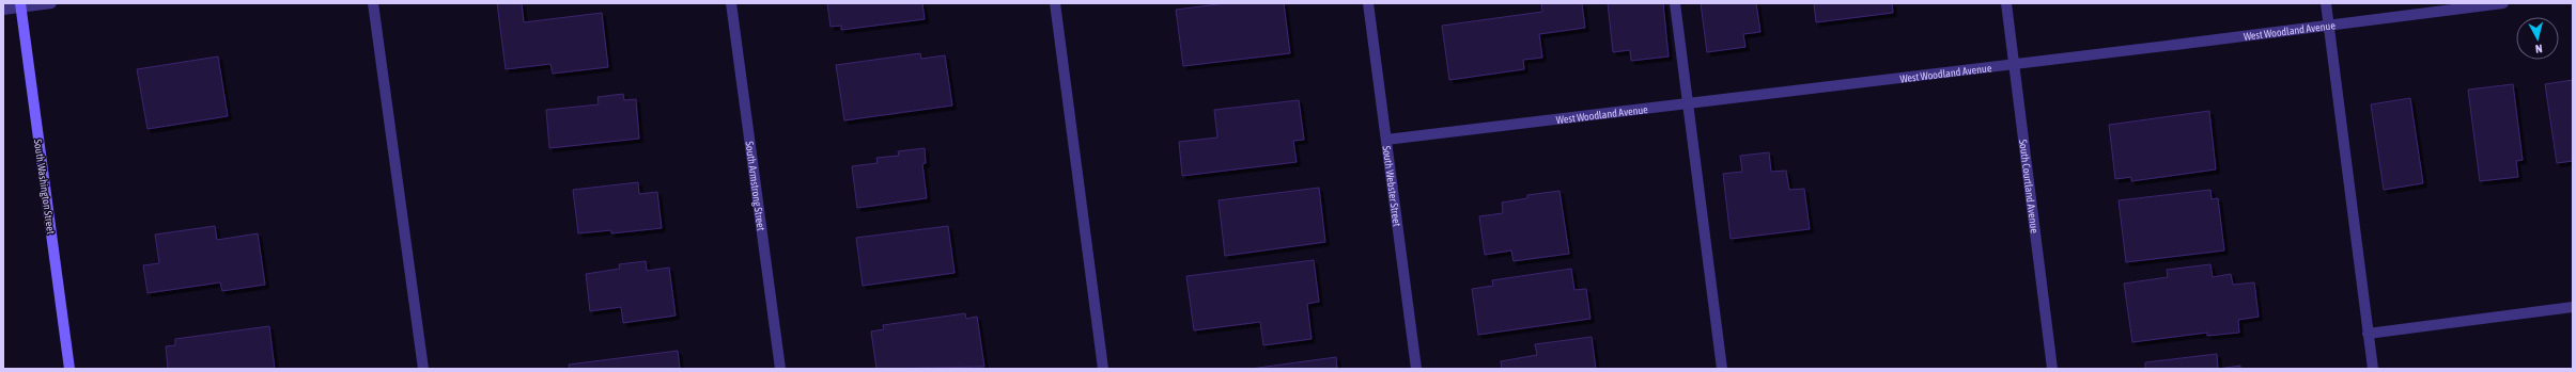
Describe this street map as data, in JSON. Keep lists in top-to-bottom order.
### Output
{
  "streets": {
    "main road": ["South Washington Street"],
    "street": [
      "West Woodland Avenue",
      "South Armstrong Street",
      "South Webster Street",
      "South Courtland Avenue"
    ]
  },
  "crossings": [
    ["West Woodland Avenue", "South Webster Street"],
    ["West Woodland Avenue", "South Courtland Avenue"]
  ],
  "north": "bottom"
}
